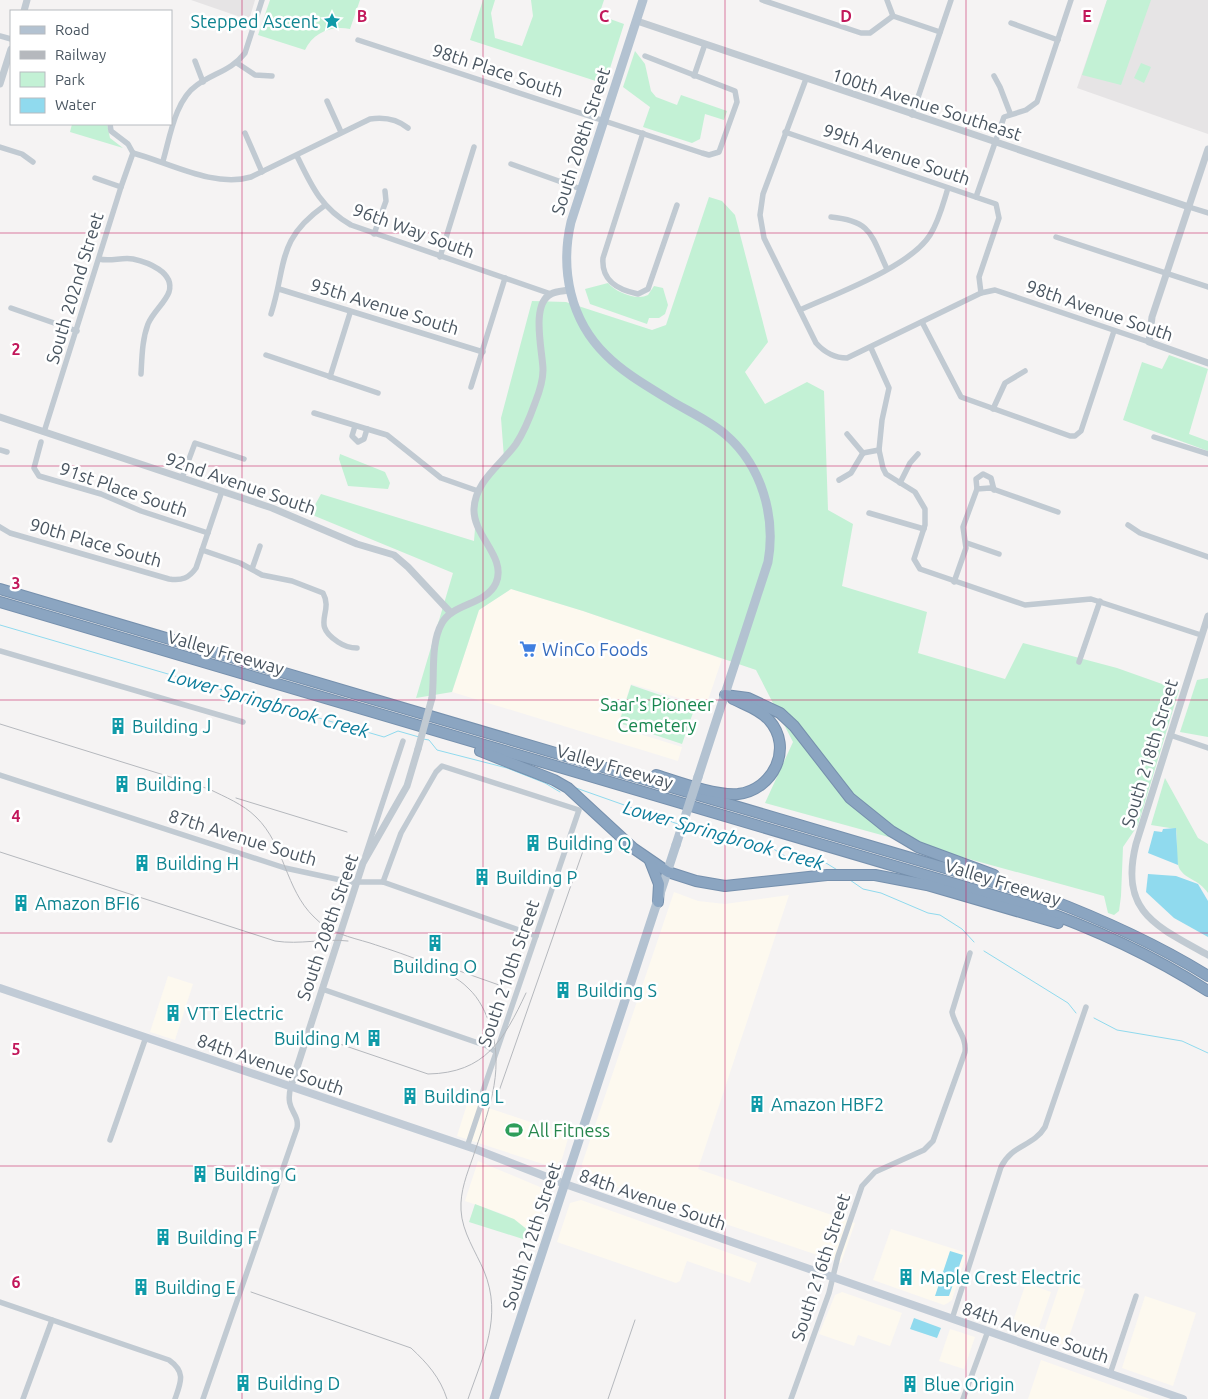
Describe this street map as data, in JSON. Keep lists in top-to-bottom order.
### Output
{
  "streets": {
    "highway": ["Valley Freeway"],
    "main road": ["South 208th Street", "84th Avenue South", "South 212th Street"],
    "street": [
      "98th Place South",
      "100th Avenue Southeast",
      "99th Avenue South",
      "96th Way South",
      "South 202nd Street",
      "95th Avenue South",
      "98th Avenue South",
      "92nd Avenue South",
      "91st Place South",
      "90th Place South",
      "South 218th Street",
      "87th Avenue South",
      "South 210th Street",
      "South 216th Street"
    ]
  },
  "crossings": [
    ["98th Place South", "South 208th Street"],
    ["100th Avenue Southeast", "South 208th Street"],
    ["South 208th Street", "92nd Avenue South"],
    ["South 208th Street", "87th Avenue South"],
    ["South 208th Street", "84th Avenue South"],
    ["South 208th Street", "South 212th Street"],
    ["99th Avenue South", "98th Avenue South"],
    ["South 202nd Street", "92nd Avenue South"],
    ["87th Avenue South", "South 210th Street"],
    ["South 210th Street", "84th Avenue South"],
    ["84th Avenue South", "South 212th Street"],
    ["84th Avenue South", "South 216th Street"]
  ],
  "water": ["Lower Springbrook Creek"],
  "parks": ["Saar's Pioneer Cemetery"],
  "places": {
    "place": ["Stepped Ascent"],
    "supermarket": ["WinCo Foods"],
    "building": [
      "Building J",
      "Building I",
      "Building Q",
      "Building H",
      "Building P",
      "Amazon BFI6",
      "Building O",
      "Building S",
      "VTT Electric",
      "Building M",
      "Building L",
      "Amazon HBF2",
      "Building G",
      "Building F",
      "Maple Crest Electric",
      "Building E",
      "Building D",
      "Blue Origin"
    ],
    "sports": ["All Fitness"]
  },
  "legend": [
    "Road",
    "Railway",
    "Park",
    "Water"
  ],
  "grid": {
    "columns": [
      "B",
      "C",
      "D",
      "E"
    ],
    "rows": [
      "2",
      "3",
      "4",
      "5",
      "6"
    ]
  }
}
